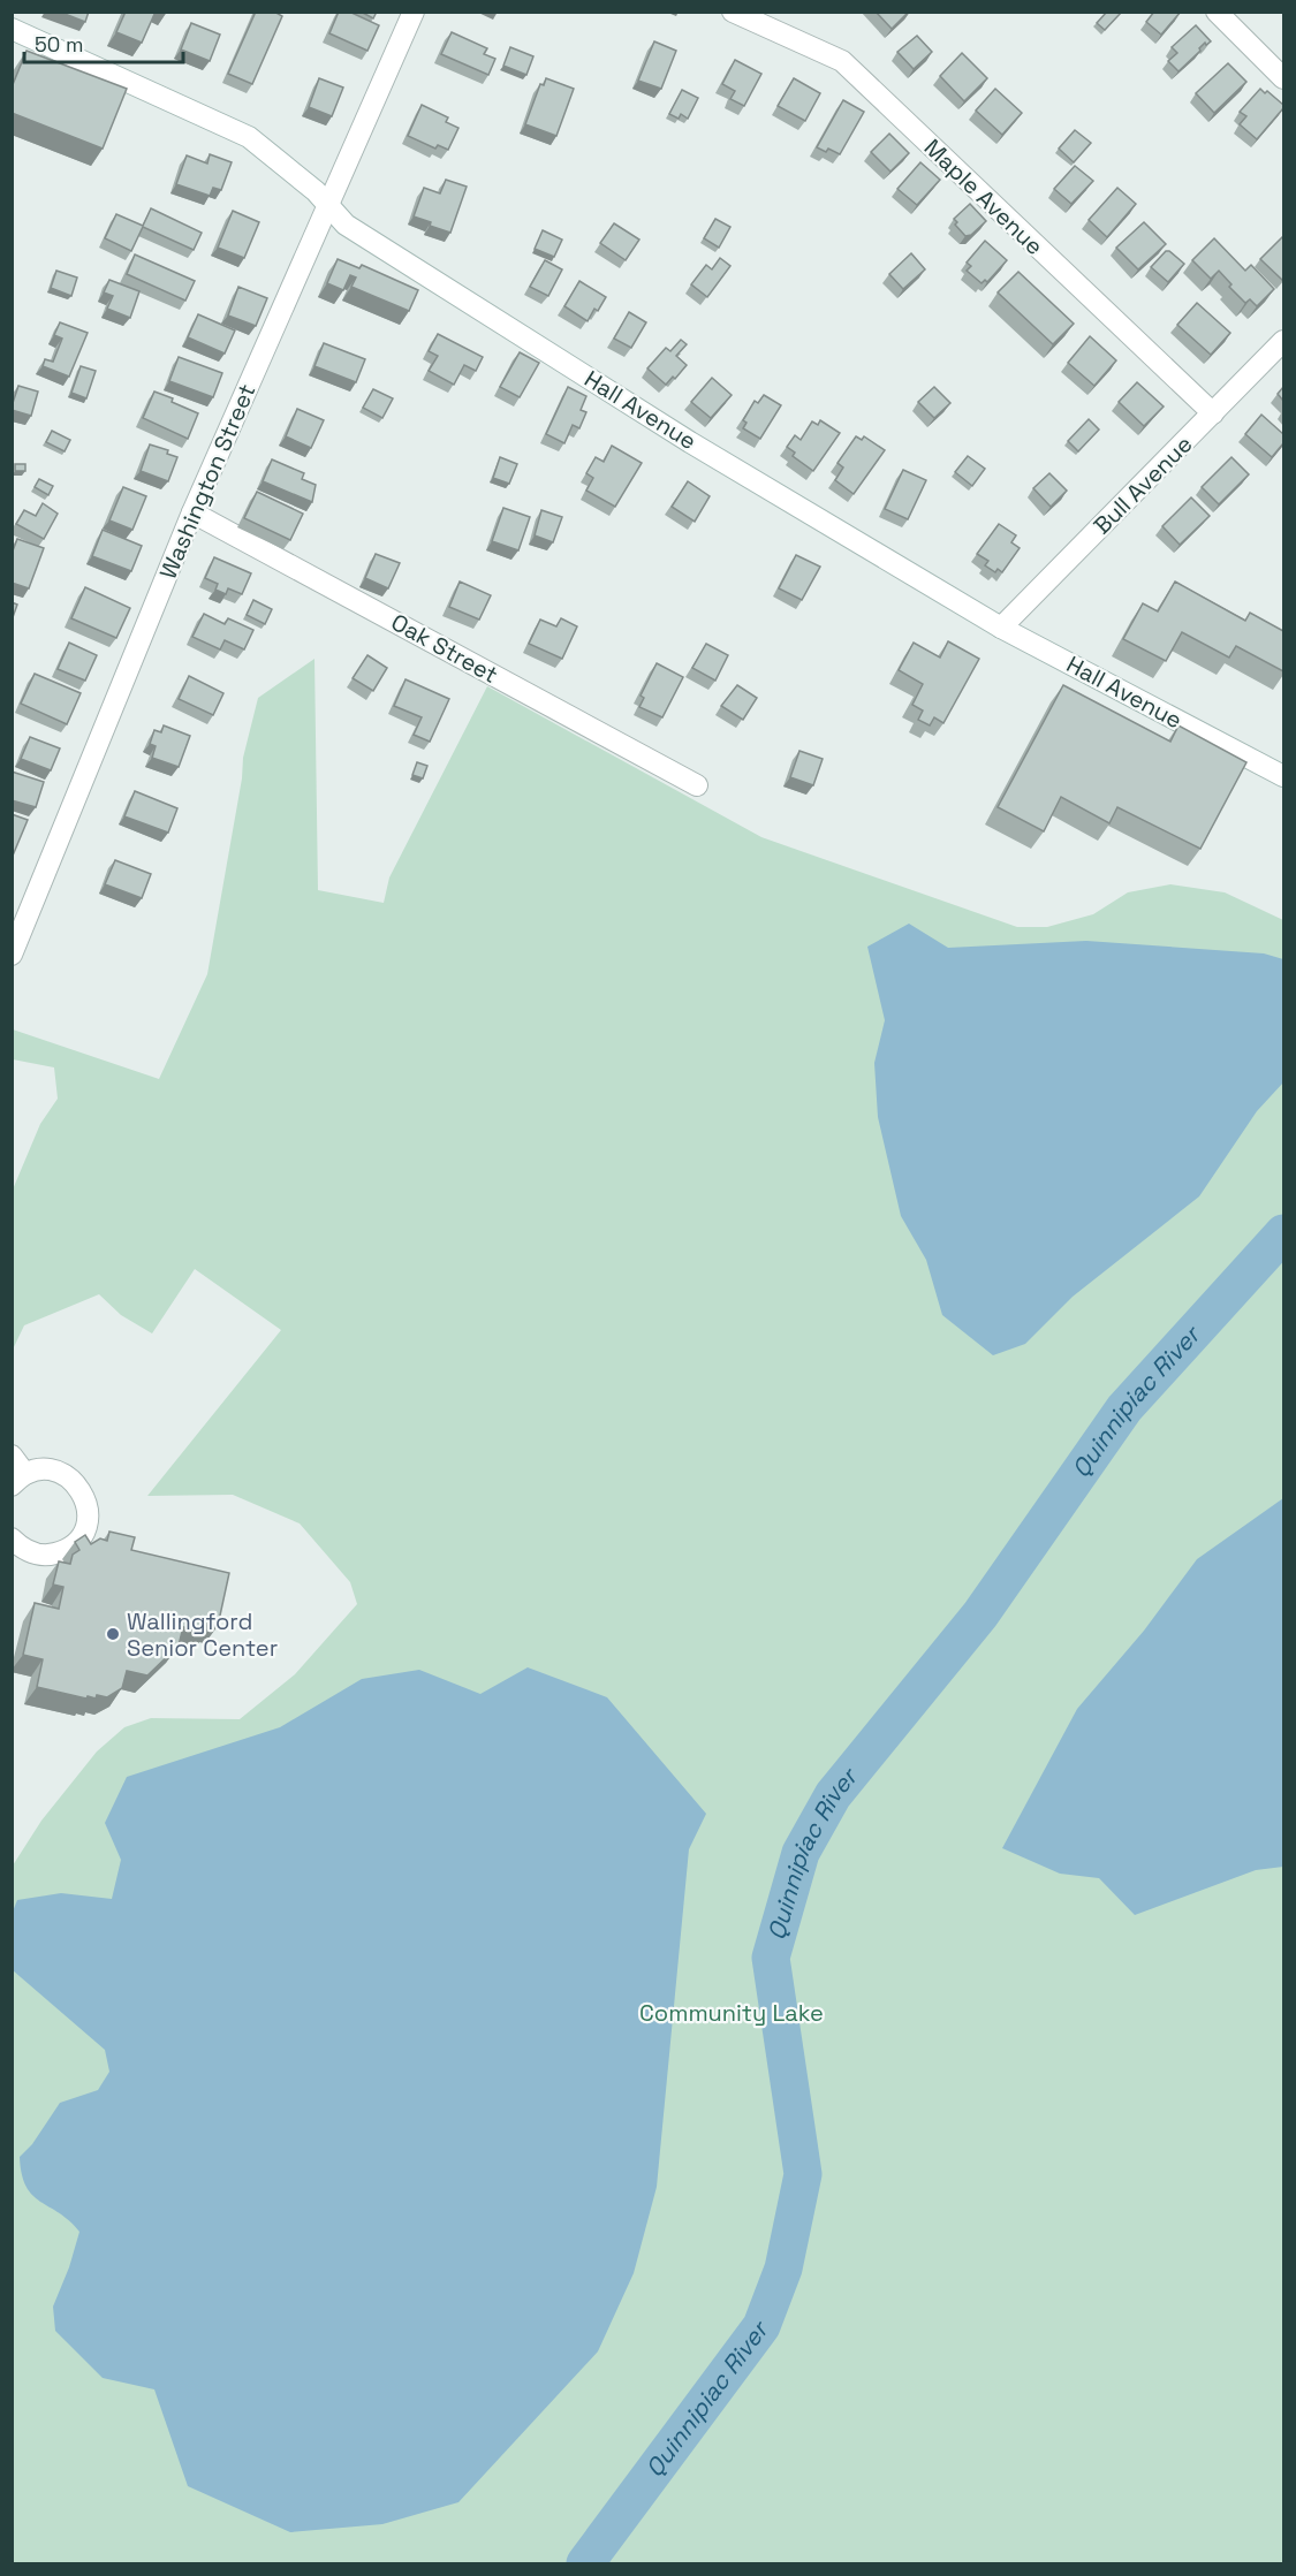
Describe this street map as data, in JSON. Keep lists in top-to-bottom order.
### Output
{
  "streets": {
    "street": [
      "Maple Avenue",
      "Hall Avenue",
      "Washington Street",
      "Bull Avenue",
      "Oak Street"
    ]
  },
  "crossings": [
    ["Maple Avenue", "Bull Avenue"],
    ["Hall Avenue", "Washington Street"],
    ["Hall Avenue", "Bull Avenue"],
    ["Washington Street", "Oak Street"]
  ],
  "water": ["Quinnipiac River"],
  "parks": ["Community Lake"],
  "places": ["Wallingford Senior Center"],
  "scale_bar": "50 m"
}
